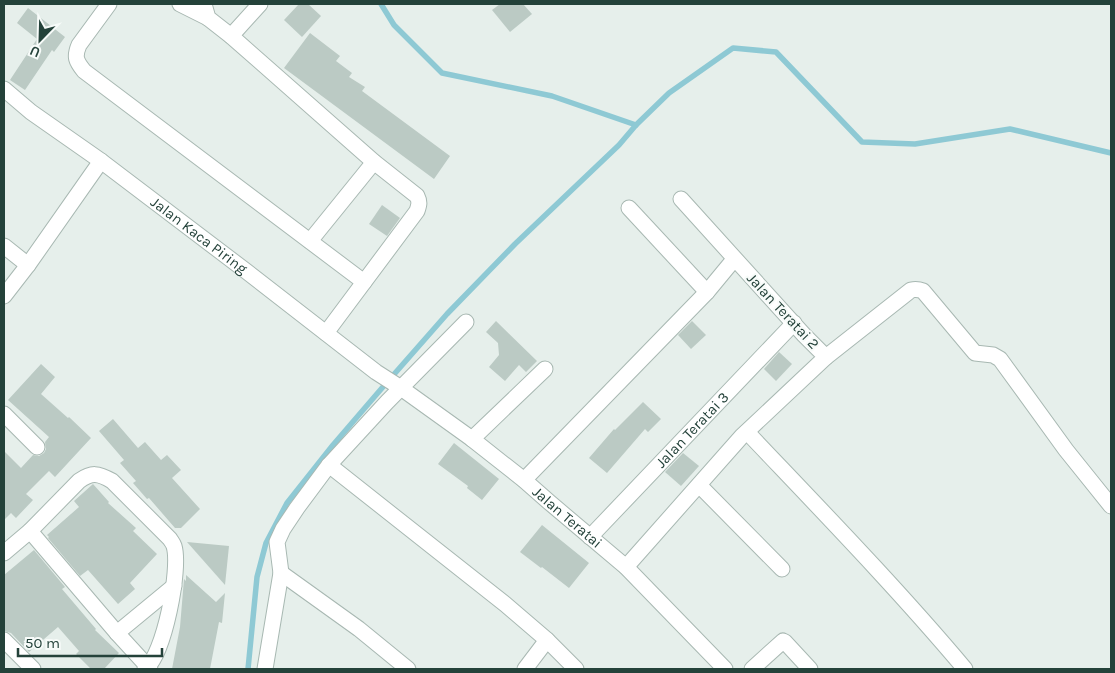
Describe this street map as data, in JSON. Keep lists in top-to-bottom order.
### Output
{
  "streets": {
    "street": [
      "Jalan Kaca Piring",
      "Jalan Teratai 2",
      "Jalan Teratai 3",
      "Jalan Teratai"
    ]
  },
  "crossings": [
    ["Jalan Kaca Piring", "Jalan Teratai"],
    ["Jalan Teratai 2", "Jalan Teratai 3"],
    ["Jalan Teratai 2", "Jalan Teratai"],
    ["Jalan Teratai 3", "Jalan Teratai"]
  ],
  "scale_bar": "50 m",
  "north": "bottom left"
}
